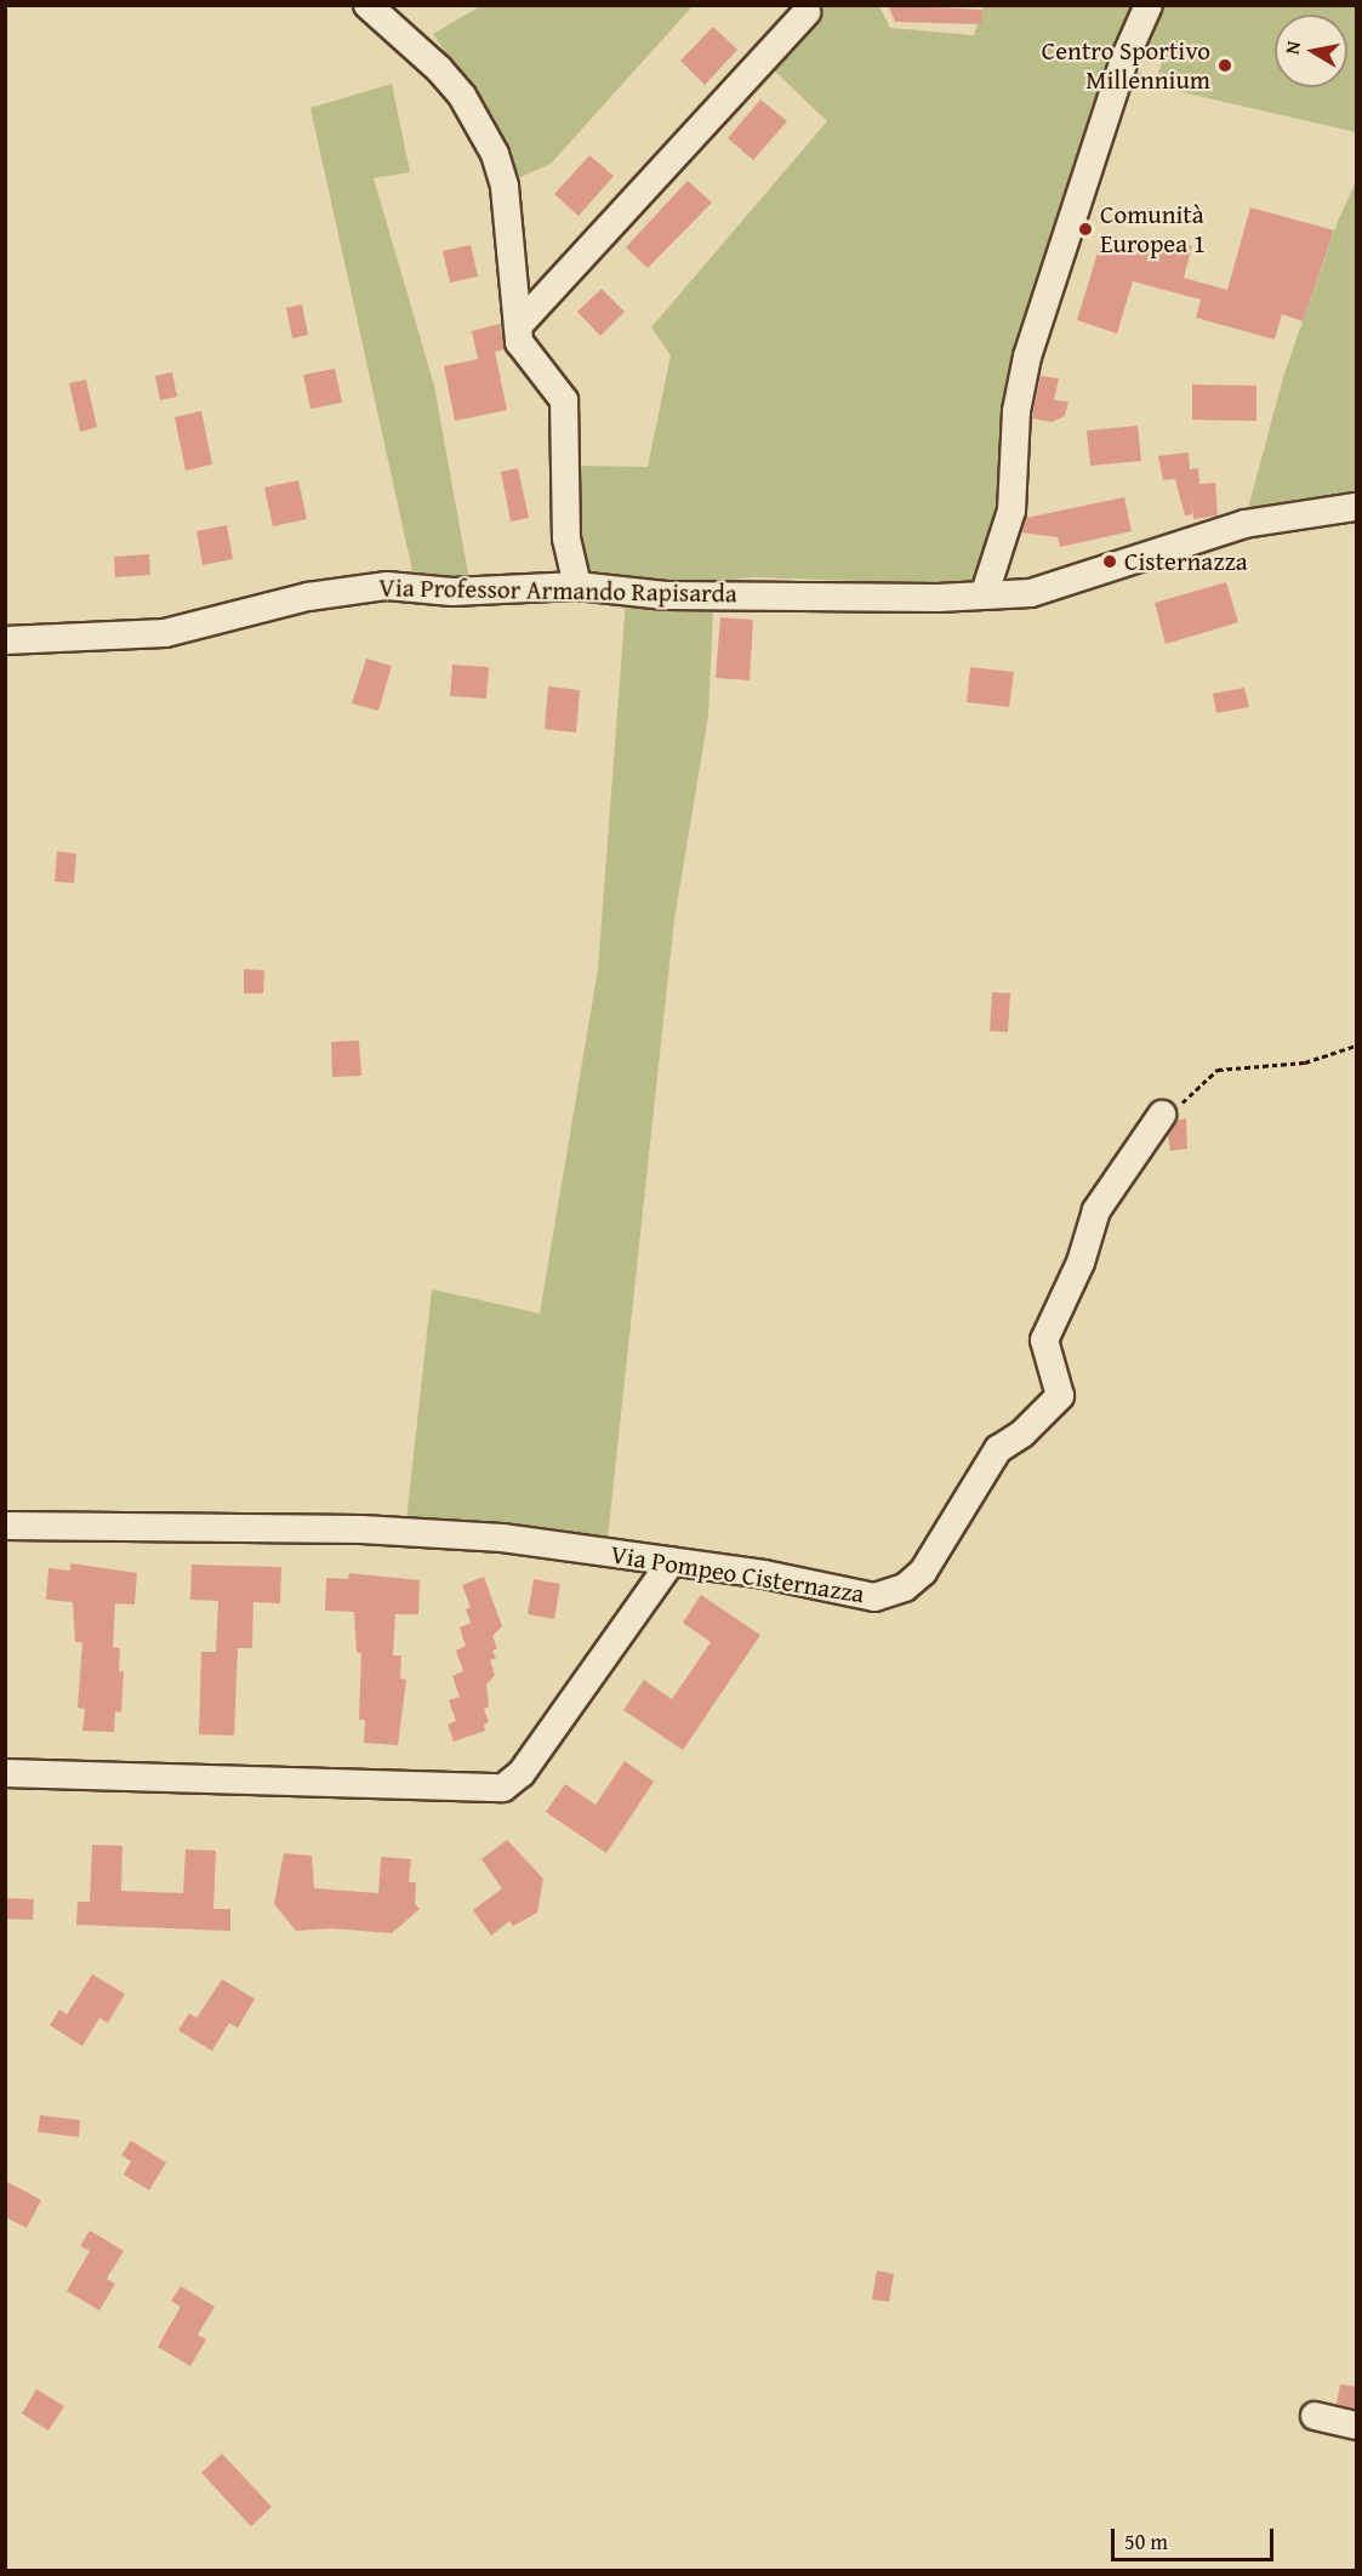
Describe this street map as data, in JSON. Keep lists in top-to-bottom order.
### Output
{
  "streets": {
    "street": ["Via Professor Armando Rapisarda", "Via Pompeo Cisternazza"]
  },
  "places": ["Centro Sportivo Millennium", "Comunità Europea 1", "Cisternazza"],
  "scale_bar": "50 m",
  "north": "left"
}
